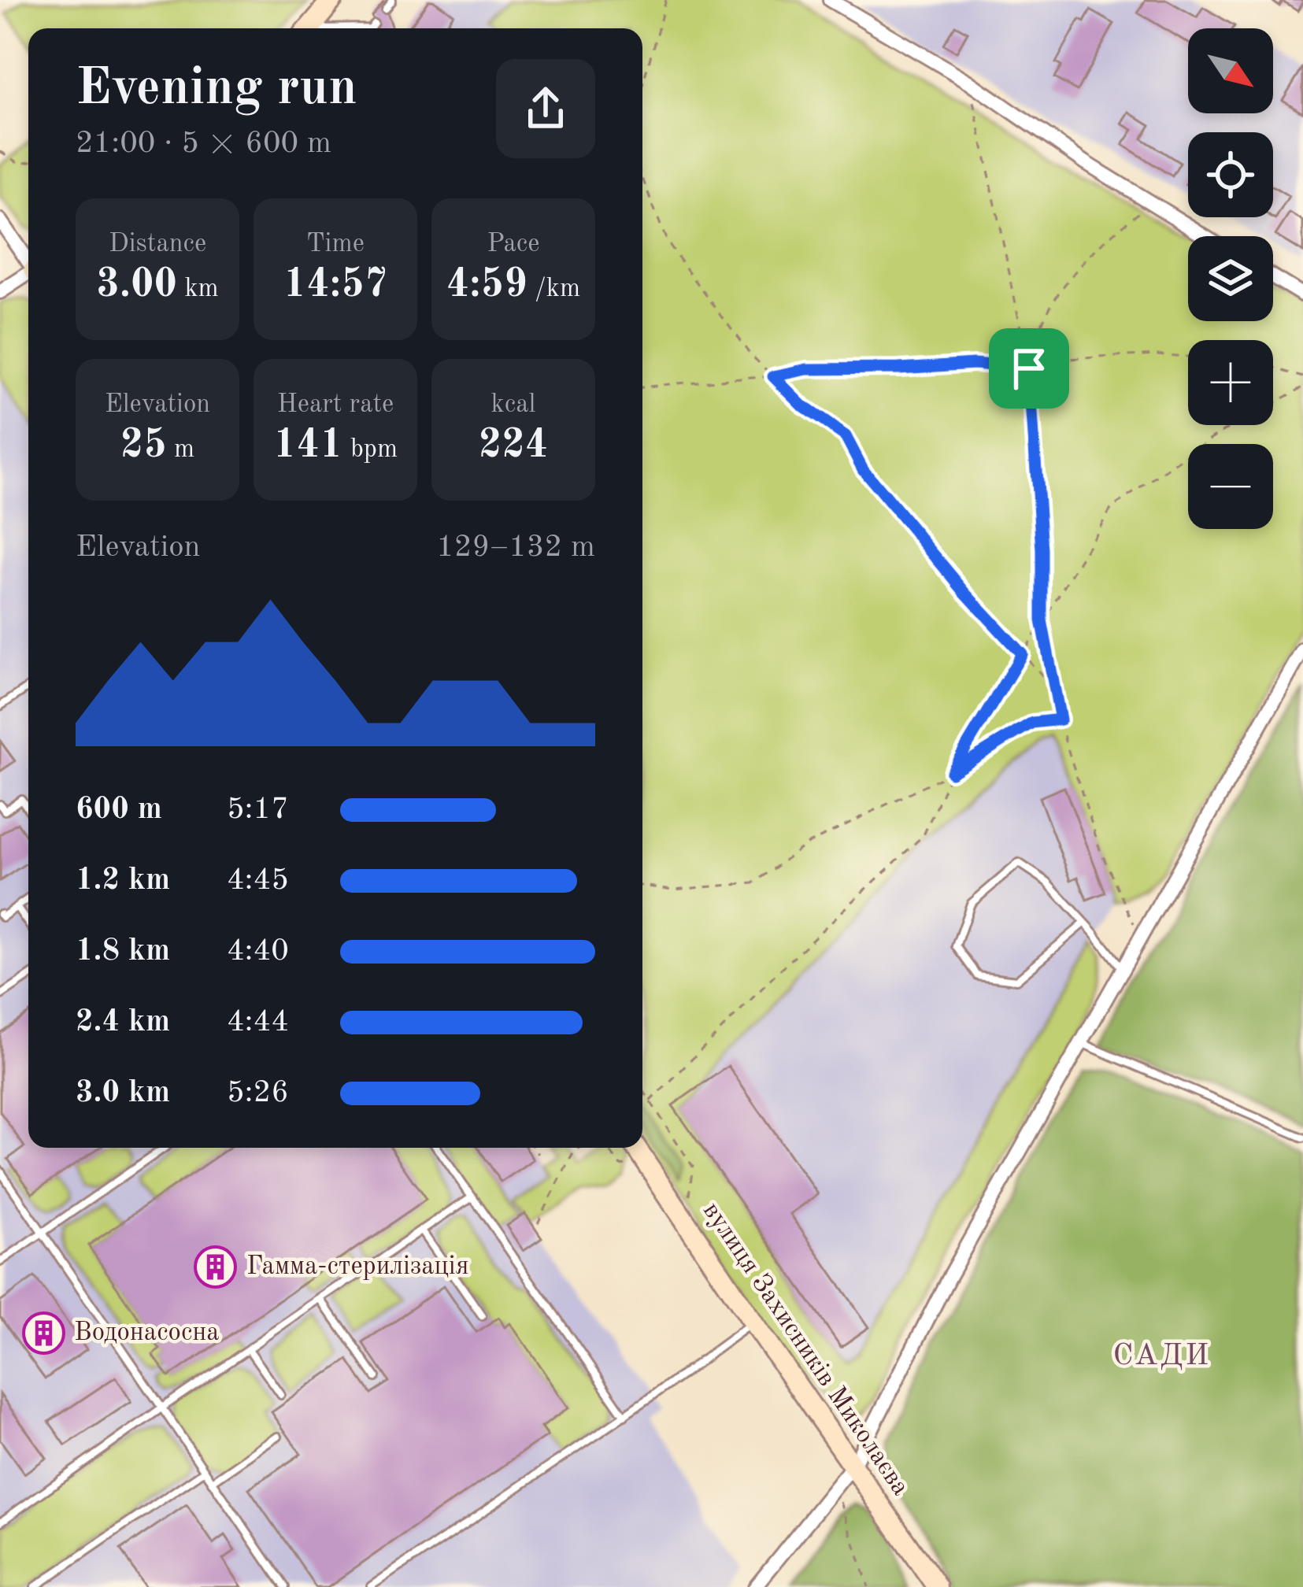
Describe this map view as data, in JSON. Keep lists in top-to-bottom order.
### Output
{
  "streets": {
    "street": ["вулиця Захисників Миколаєва"]
  },
  "districts": ["САДИ"],
  "places": {
    "building": ["Гамма-стерилізація", "Водонасосна"]
  },
  "north": "bottom right",
  "page": {
    "map_buttons": ["+", "−"],
    "heading": ["Evening run", "21:00 · 5 × 600 m"],
    "stats": [
      ["Distance", "3.00 km"],
      ["Time", "14:57"],
      ["Pace", "4:59 /km"],
      ["Elevation", "25 m"],
      ["Heart rate", "141 bpm"],
      ["kcal", "224"]
    ],
    "chart": ["Elevation", "129–132 m"],
    "list": [
      {
        "name": "600 m",
        "note": "5:17"
      },
      {
        "name": "1.2 km",
        "note": "4:45"
      },
      {
        "name": "1.8 km",
        "note": "4:40"
      },
      {
        "name": "2.4 km",
        "note": "4:44"
      },
      {
        "name": "3.0 km",
        "note": "5:26"
      }
    ]
  }
}
